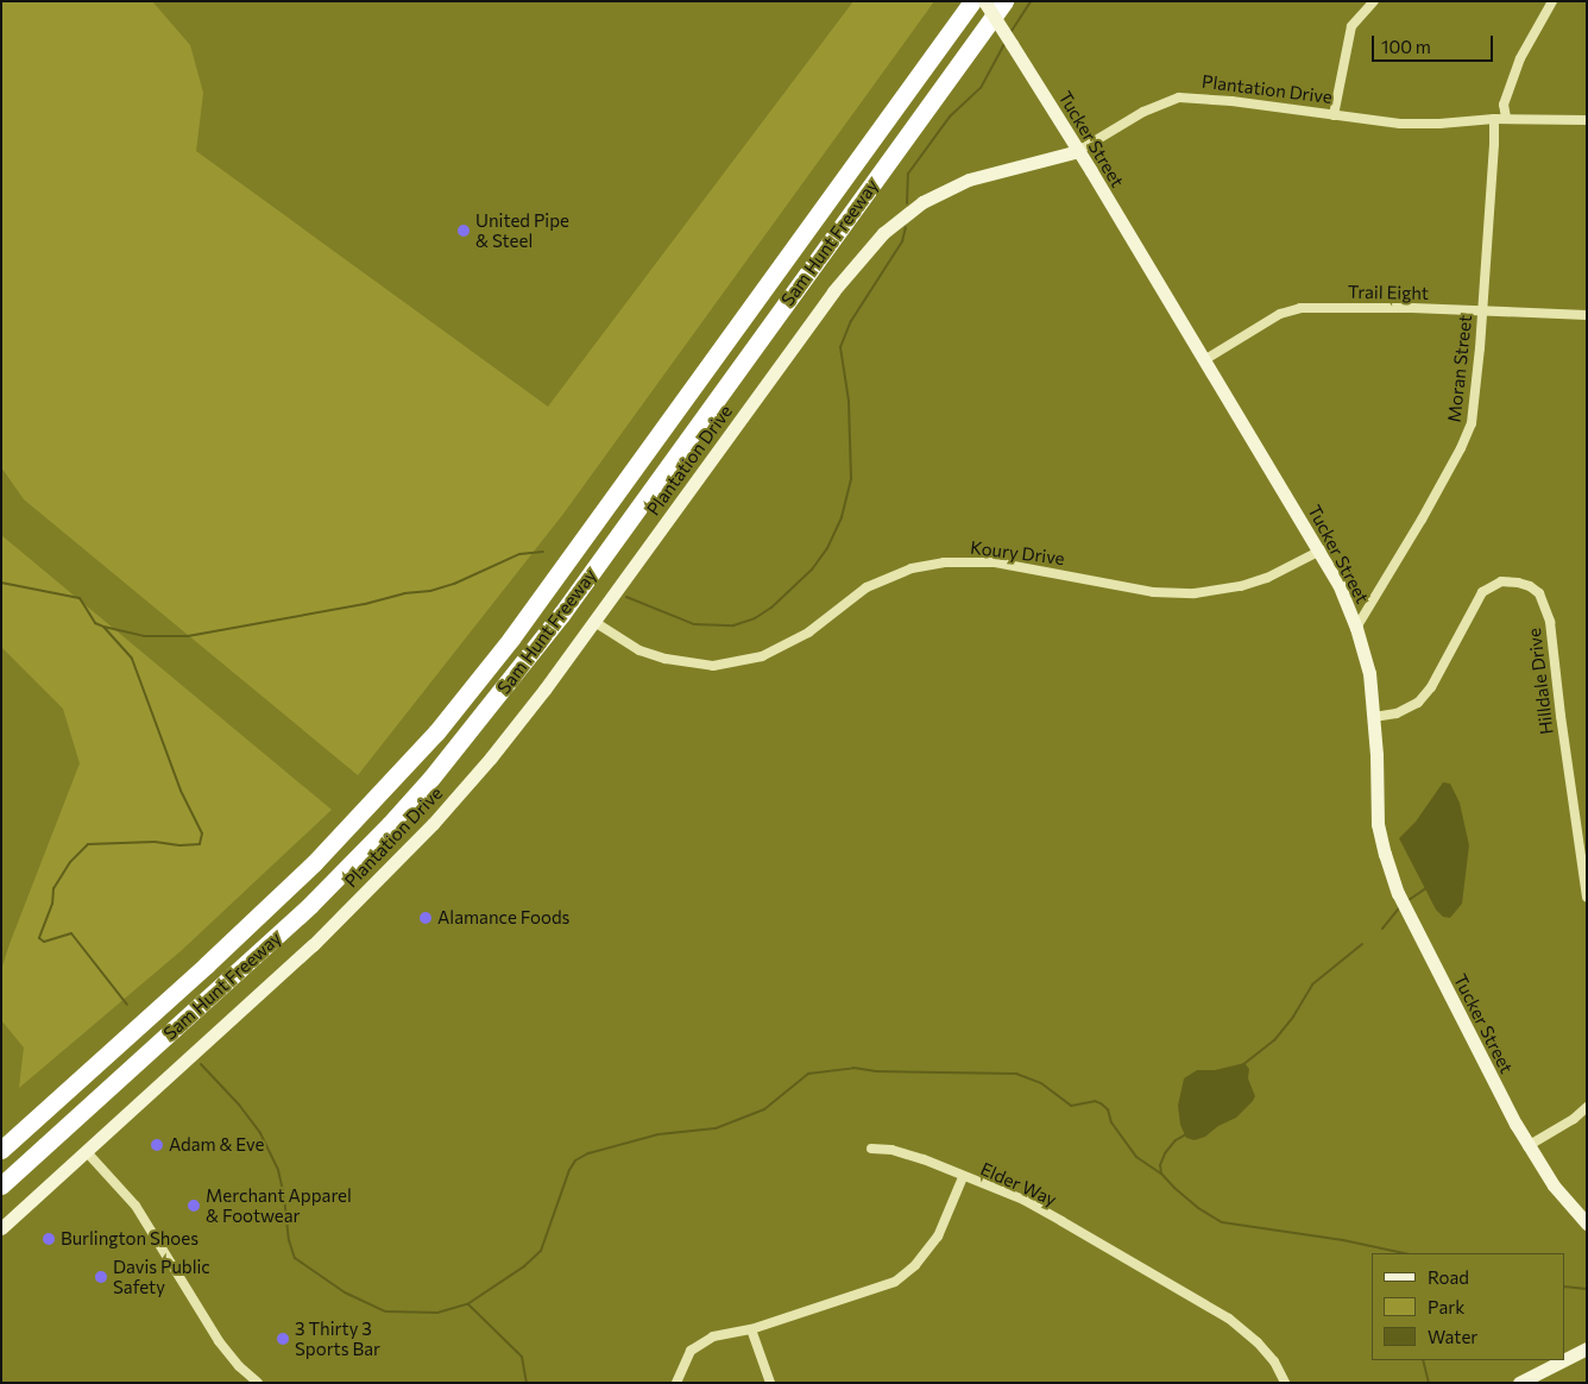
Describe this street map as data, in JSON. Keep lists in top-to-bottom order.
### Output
{
  "streets": {
    "highway": ["Sam Hunt Freeway"],
    "street": [
      "Plantation Drive",
      "Tucker Street",
      "Trail Eight",
      "Moran Street",
      "Koury Drive",
      "Hilldale Drive",
      "Elder Way"
    ]
  },
  "crossings": [
    ["Plantation Drive", "Tucker Street"],
    ["Plantation Drive", "Moran Street"],
    ["Plantation Drive", "Koury Drive"],
    ["Tucker Street", "Trail Eight"],
    ["Tucker Street", "Moran Street"],
    ["Tucker Street", "Koury Drive"],
    ["Tucker Street", "Hilldale Drive"],
    ["Trail Eight", "Moran Street"]
  ],
  "places": [
    "United Pipe & Steel",
    "Alamance Foods",
    "Adam & Eve",
    "Merchant Apparel & Footwear",
    "Burlington Shoes",
    "Davis Public Safety",
    "3 Thirty 3 Sports Bar"
  ],
  "legend": ["Road", "Park", "Water"],
  "scale_bar": "100 m"
}
